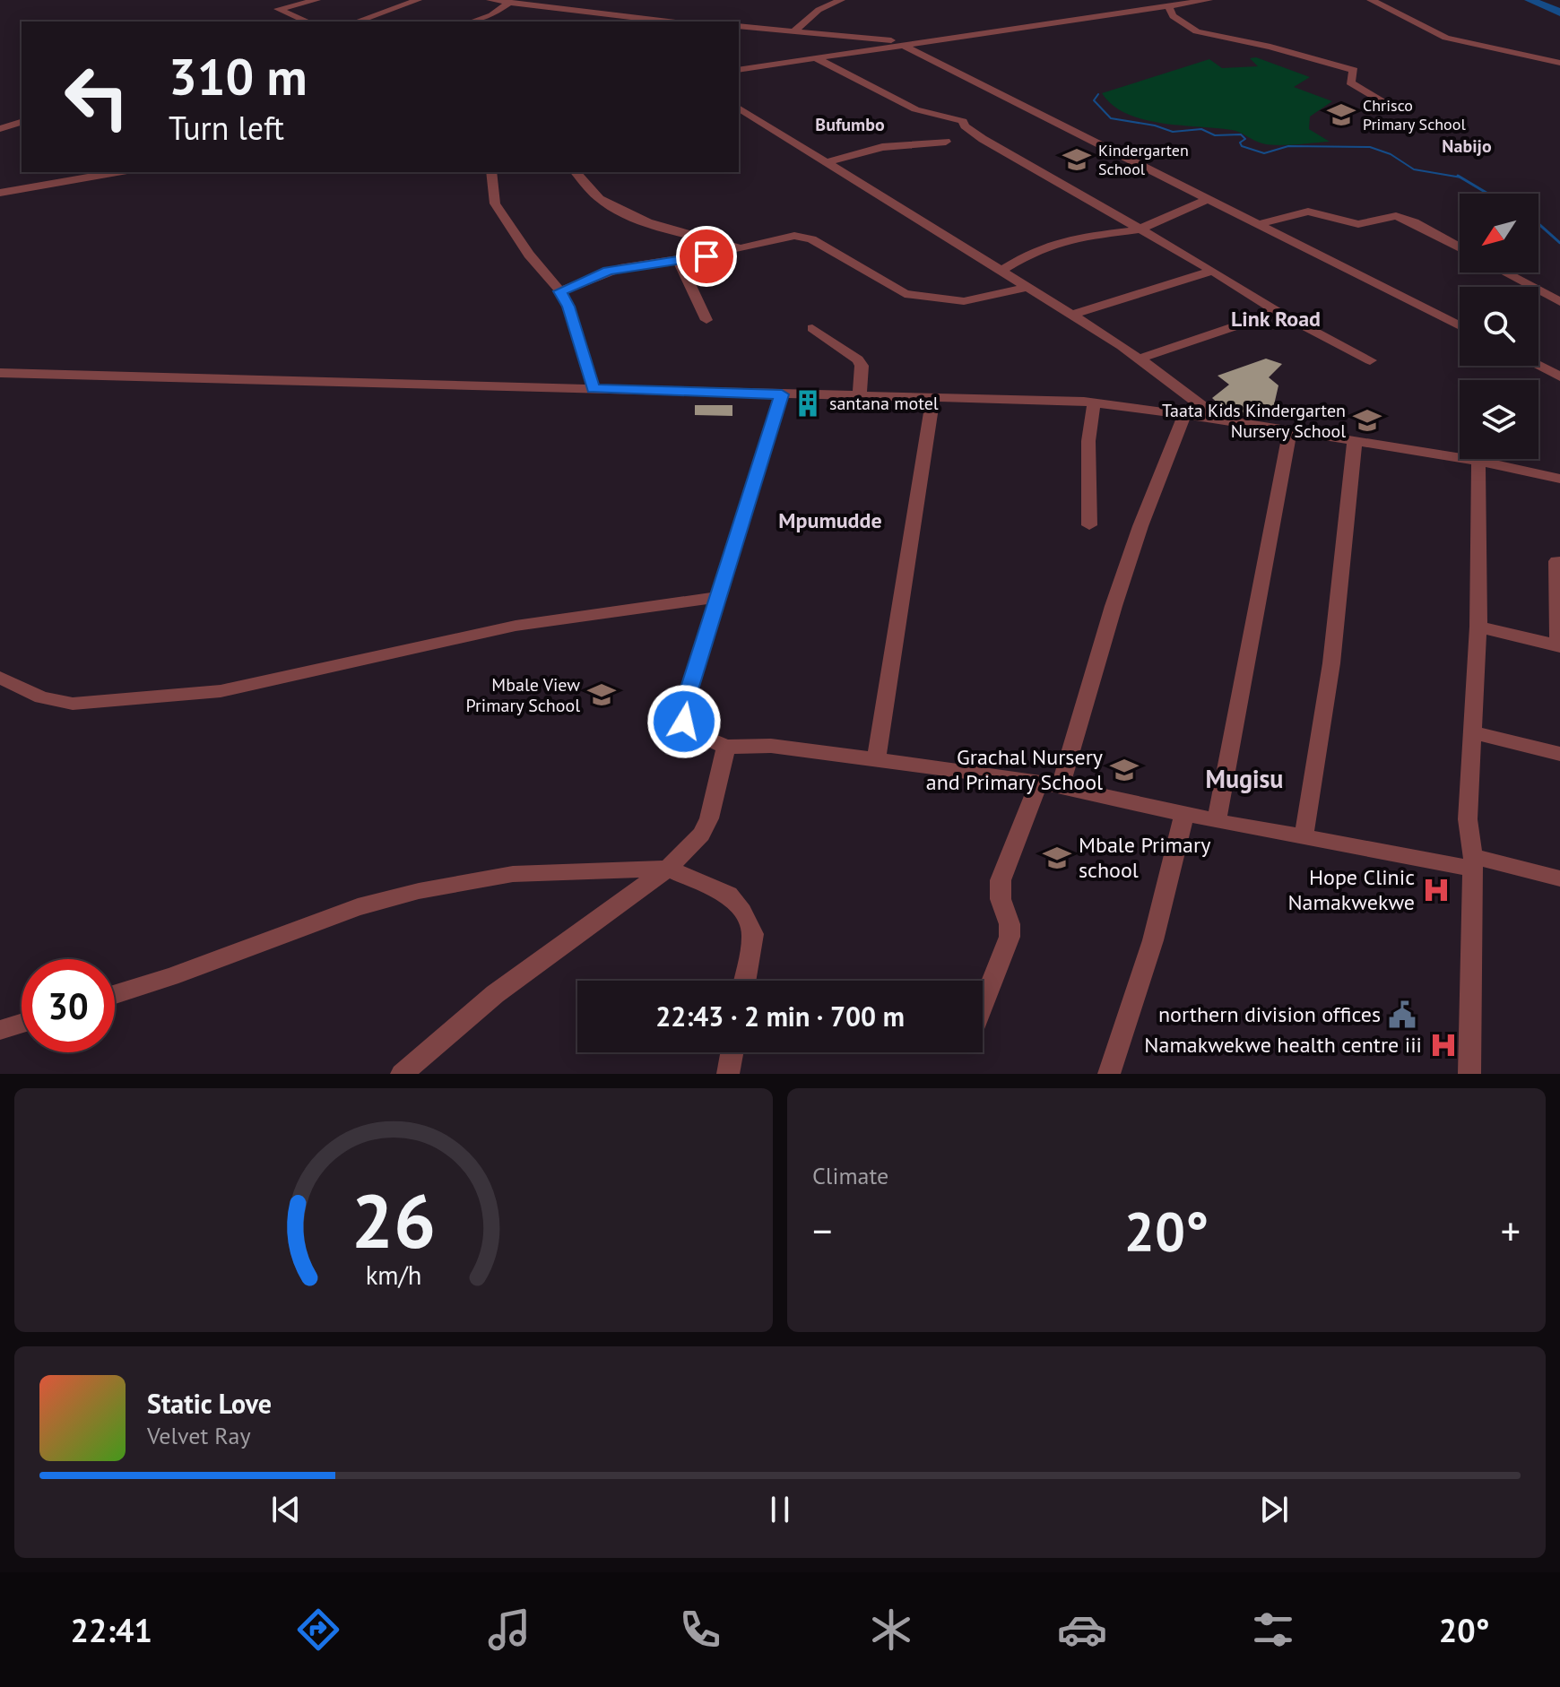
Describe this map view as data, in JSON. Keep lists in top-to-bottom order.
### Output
{
  "districts": [
    "Bufumbo",
    "Nabijo",
    "Link Road",
    "Mpumudde",
    "Mugisu"
  ],
  "places": {
    "school or university": [
      "Chrisco Primary School",
      "Kindergarten School",
      "Taata Kids Kindergarten Nursery School",
      "Mbale View Primary School",
      "Grachal Nursery and Primary School",
      "Mbale Primary school"
    ],
    "building": ["santana motel"],
    "hospital": ["Hope Clinic Namakwekwe", "Namakwekwe health centre iii"],
    "public building": ["northern division offices"]
  },
  "north": "bottom left",
  "page": {
    "turn": ["310 m", "Turn left"],
    "limit": "30",
    "trip": "22:43 · 2 min · 700 m",
    "tile": "Climate",
    "heat": ["−", "20°", "+"],
    "song": ["Static Love", "Velvet Ray"],
    "tabs": ["22:41", "20°"],
    "gauge": ["26", "km/h"]
  }
}
